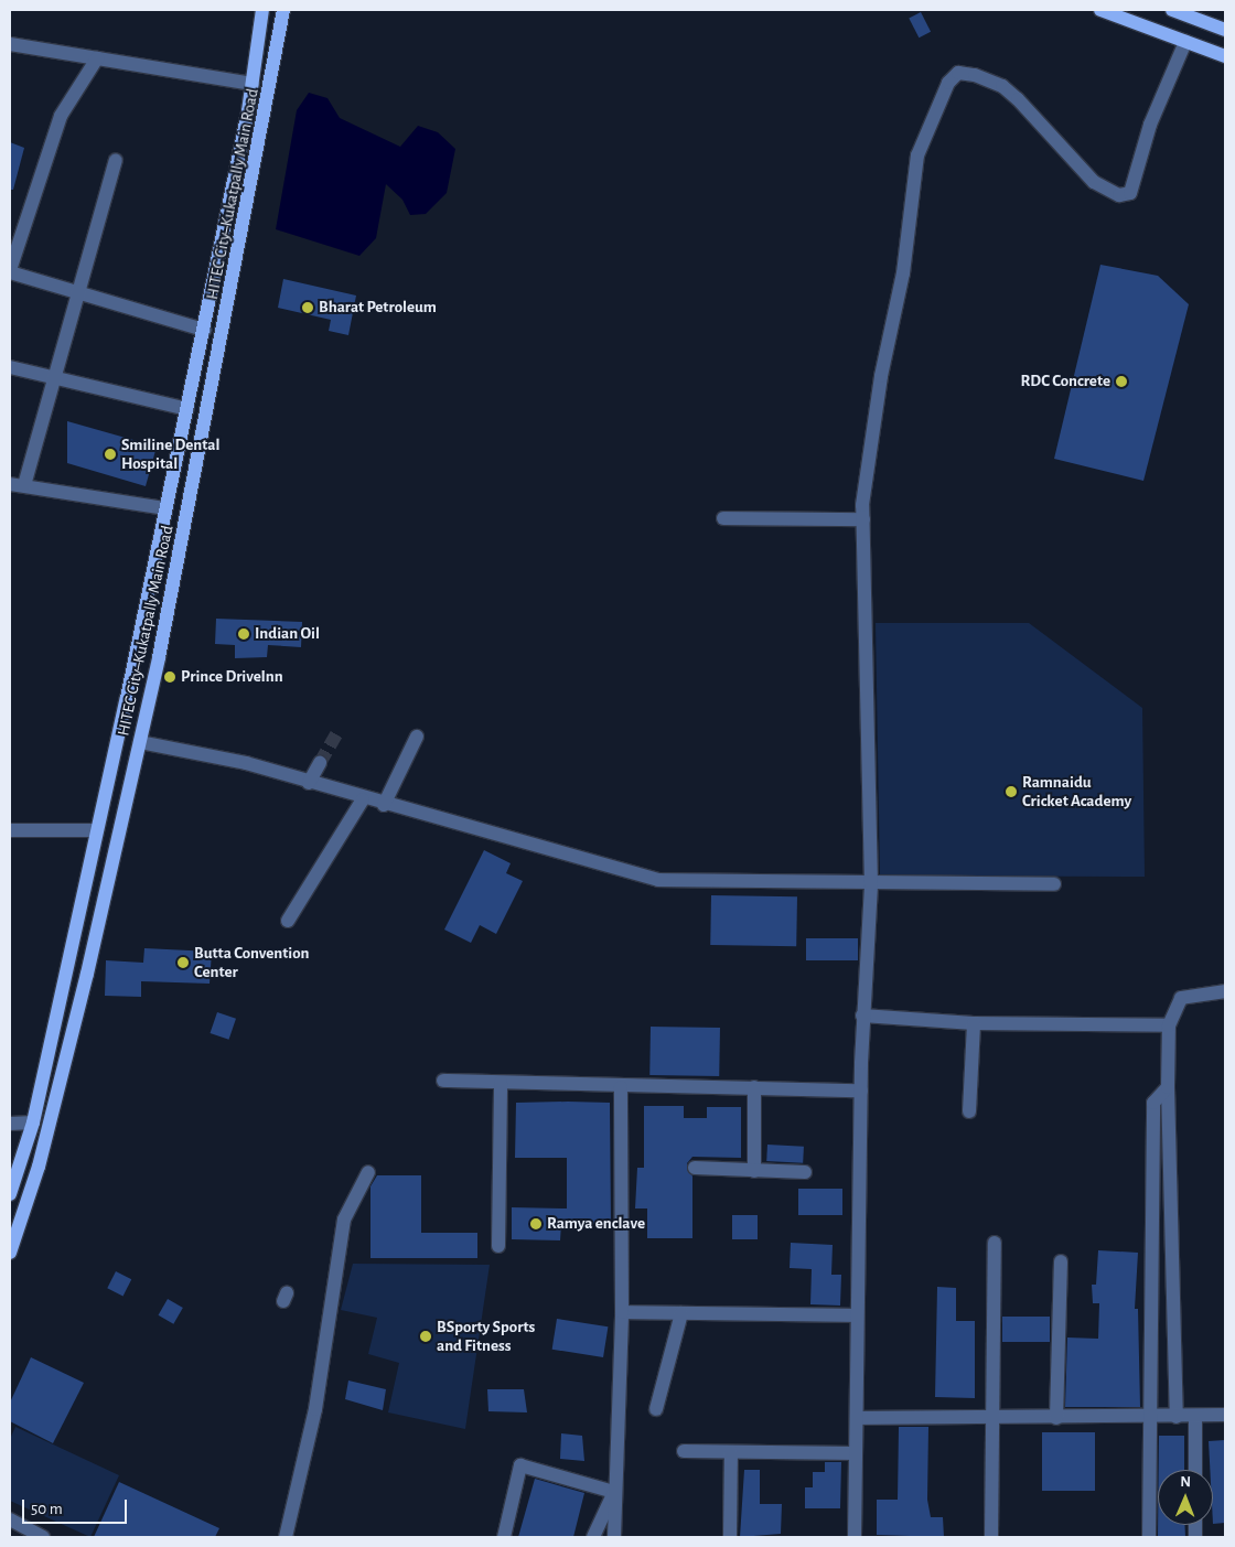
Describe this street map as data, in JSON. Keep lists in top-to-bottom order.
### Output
{
  "streets": {
    "main road": ["HITEC City–Kukatpally Main Road"]
  },
  "places": [
    "Bharat Petroleum",
    "RDC Concrete",
    "Smiline Dental Hospital",
    "Indian Oil",
    "Prince DriveInn",
    "Ramnaidu Cricket Academy",
    "Butta Convention Center",
    "Ramya enclave",
    "BSporty Sports and Fitness"
  ],
  "scale_bar": "50 m",
  "north": "top"
}
